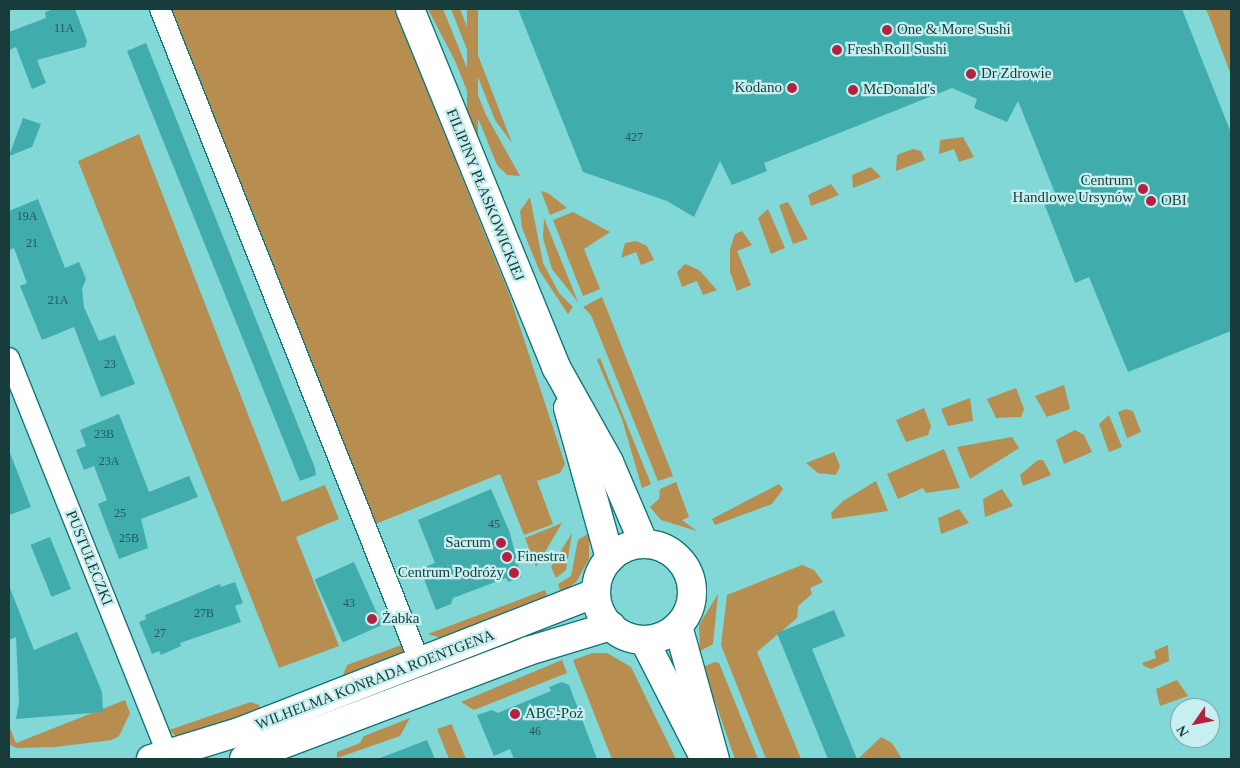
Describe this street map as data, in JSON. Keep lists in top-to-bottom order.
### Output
{
  "streets": {
    "main road": ["FILIPINY PŁASKOWICKIEJ", "WILHELMA KONRADA ROENTGENA"],
    "street": ["PUSTUŁECZKI"]
  },
  "crossings": [
    ["FILIPINY PŁASKOWICKIEJ", "WILHELMA KONRADA ROENTGENA"],
    ["PUSTUŁECZKI", "WILHELMA KONRADA ROENTGENA"]
  ],
  "places": [
    "One & More Sushi",
    "Fresh Roll Sushi",
    "Dr Zdrowie",
    "Kodano",
    "McDonald's",
    "Centrum Handlowe Ursynów",
    "OBI",
    "Sacrum",
    "Finestra",
    "Centrum Podróży",
    "Żabka",
    "ABC-Poż"
  ],
  "house_numbers": [
    "11A",
    "427",
    "19A",
    "21",
    "21A",
    "23",
    "23B",
    "23A",
    "25",
    "45",
    "25B",
    "43",
    "27B",
    "27",
    "46"
  ],
  "north": "bottom left"
}
